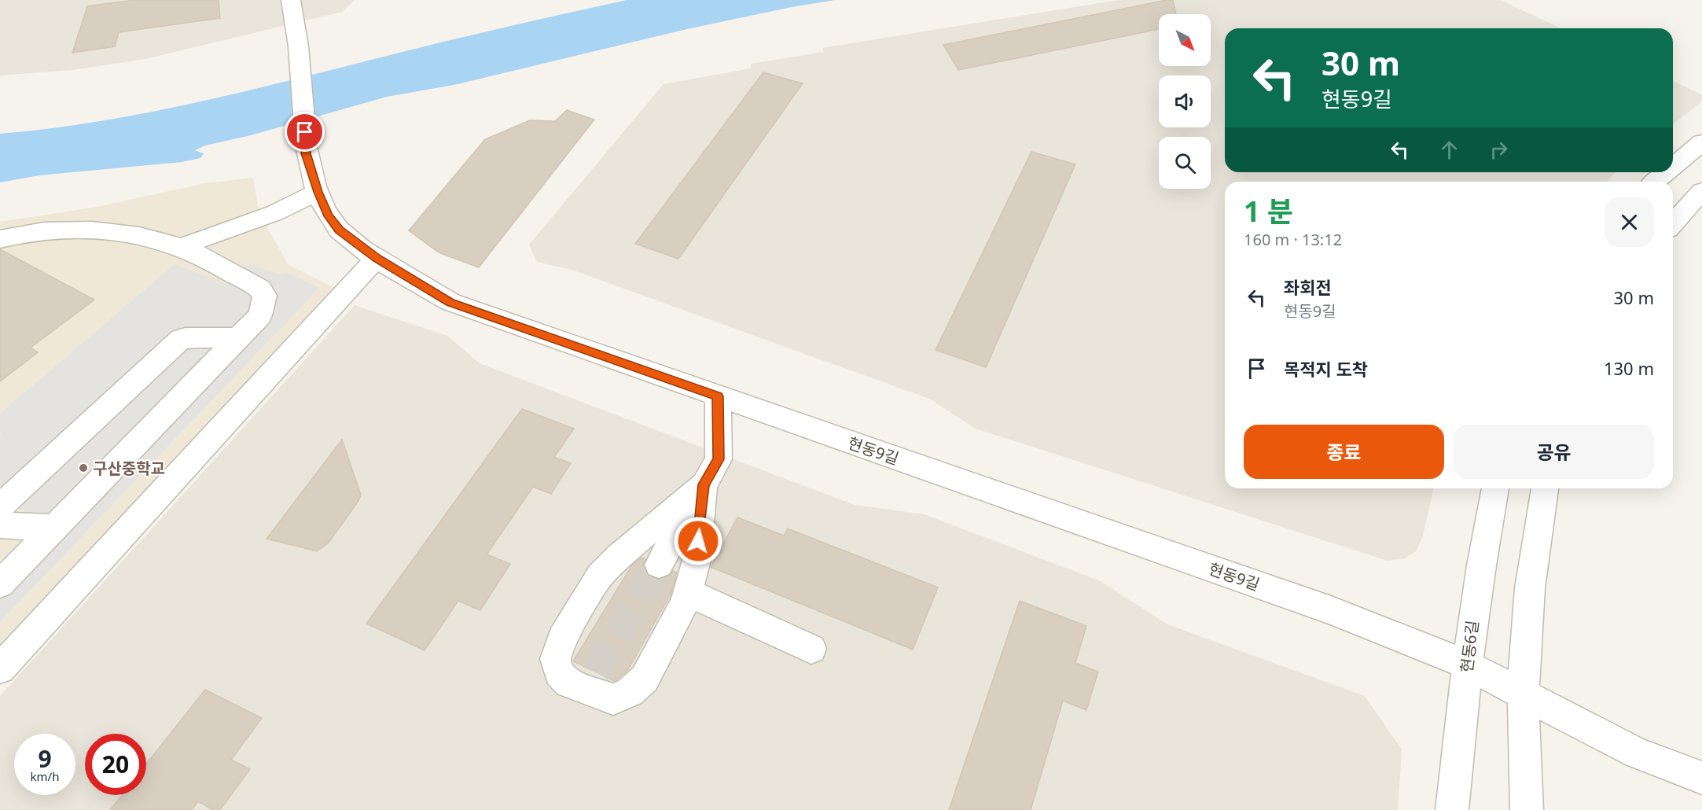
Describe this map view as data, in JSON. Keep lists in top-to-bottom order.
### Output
{
  "streets": {
    "street": ["현동9길", "현동6길"]
  },
  "crossings": [
    ["현동9길", "현동6길"]
  ],
  "places": ["구산중학교"],
  "north": "bottom right",
  "page": {
    "turn": ["30 m", "현동9길"],
    "heading": ["1 분", "160 m · 13:12"],
    "list": [
      {
        "name": "좌회전",
        "note": "현동9길",
        "value": "30 m"
      },
      {
        "name": "목적지 도착",
        "value": "130 m"
      }
    ],
    "buttons": ["종료", "공유"],
    "speed": "9 km/h",
    "limit": "20"
  }
}
